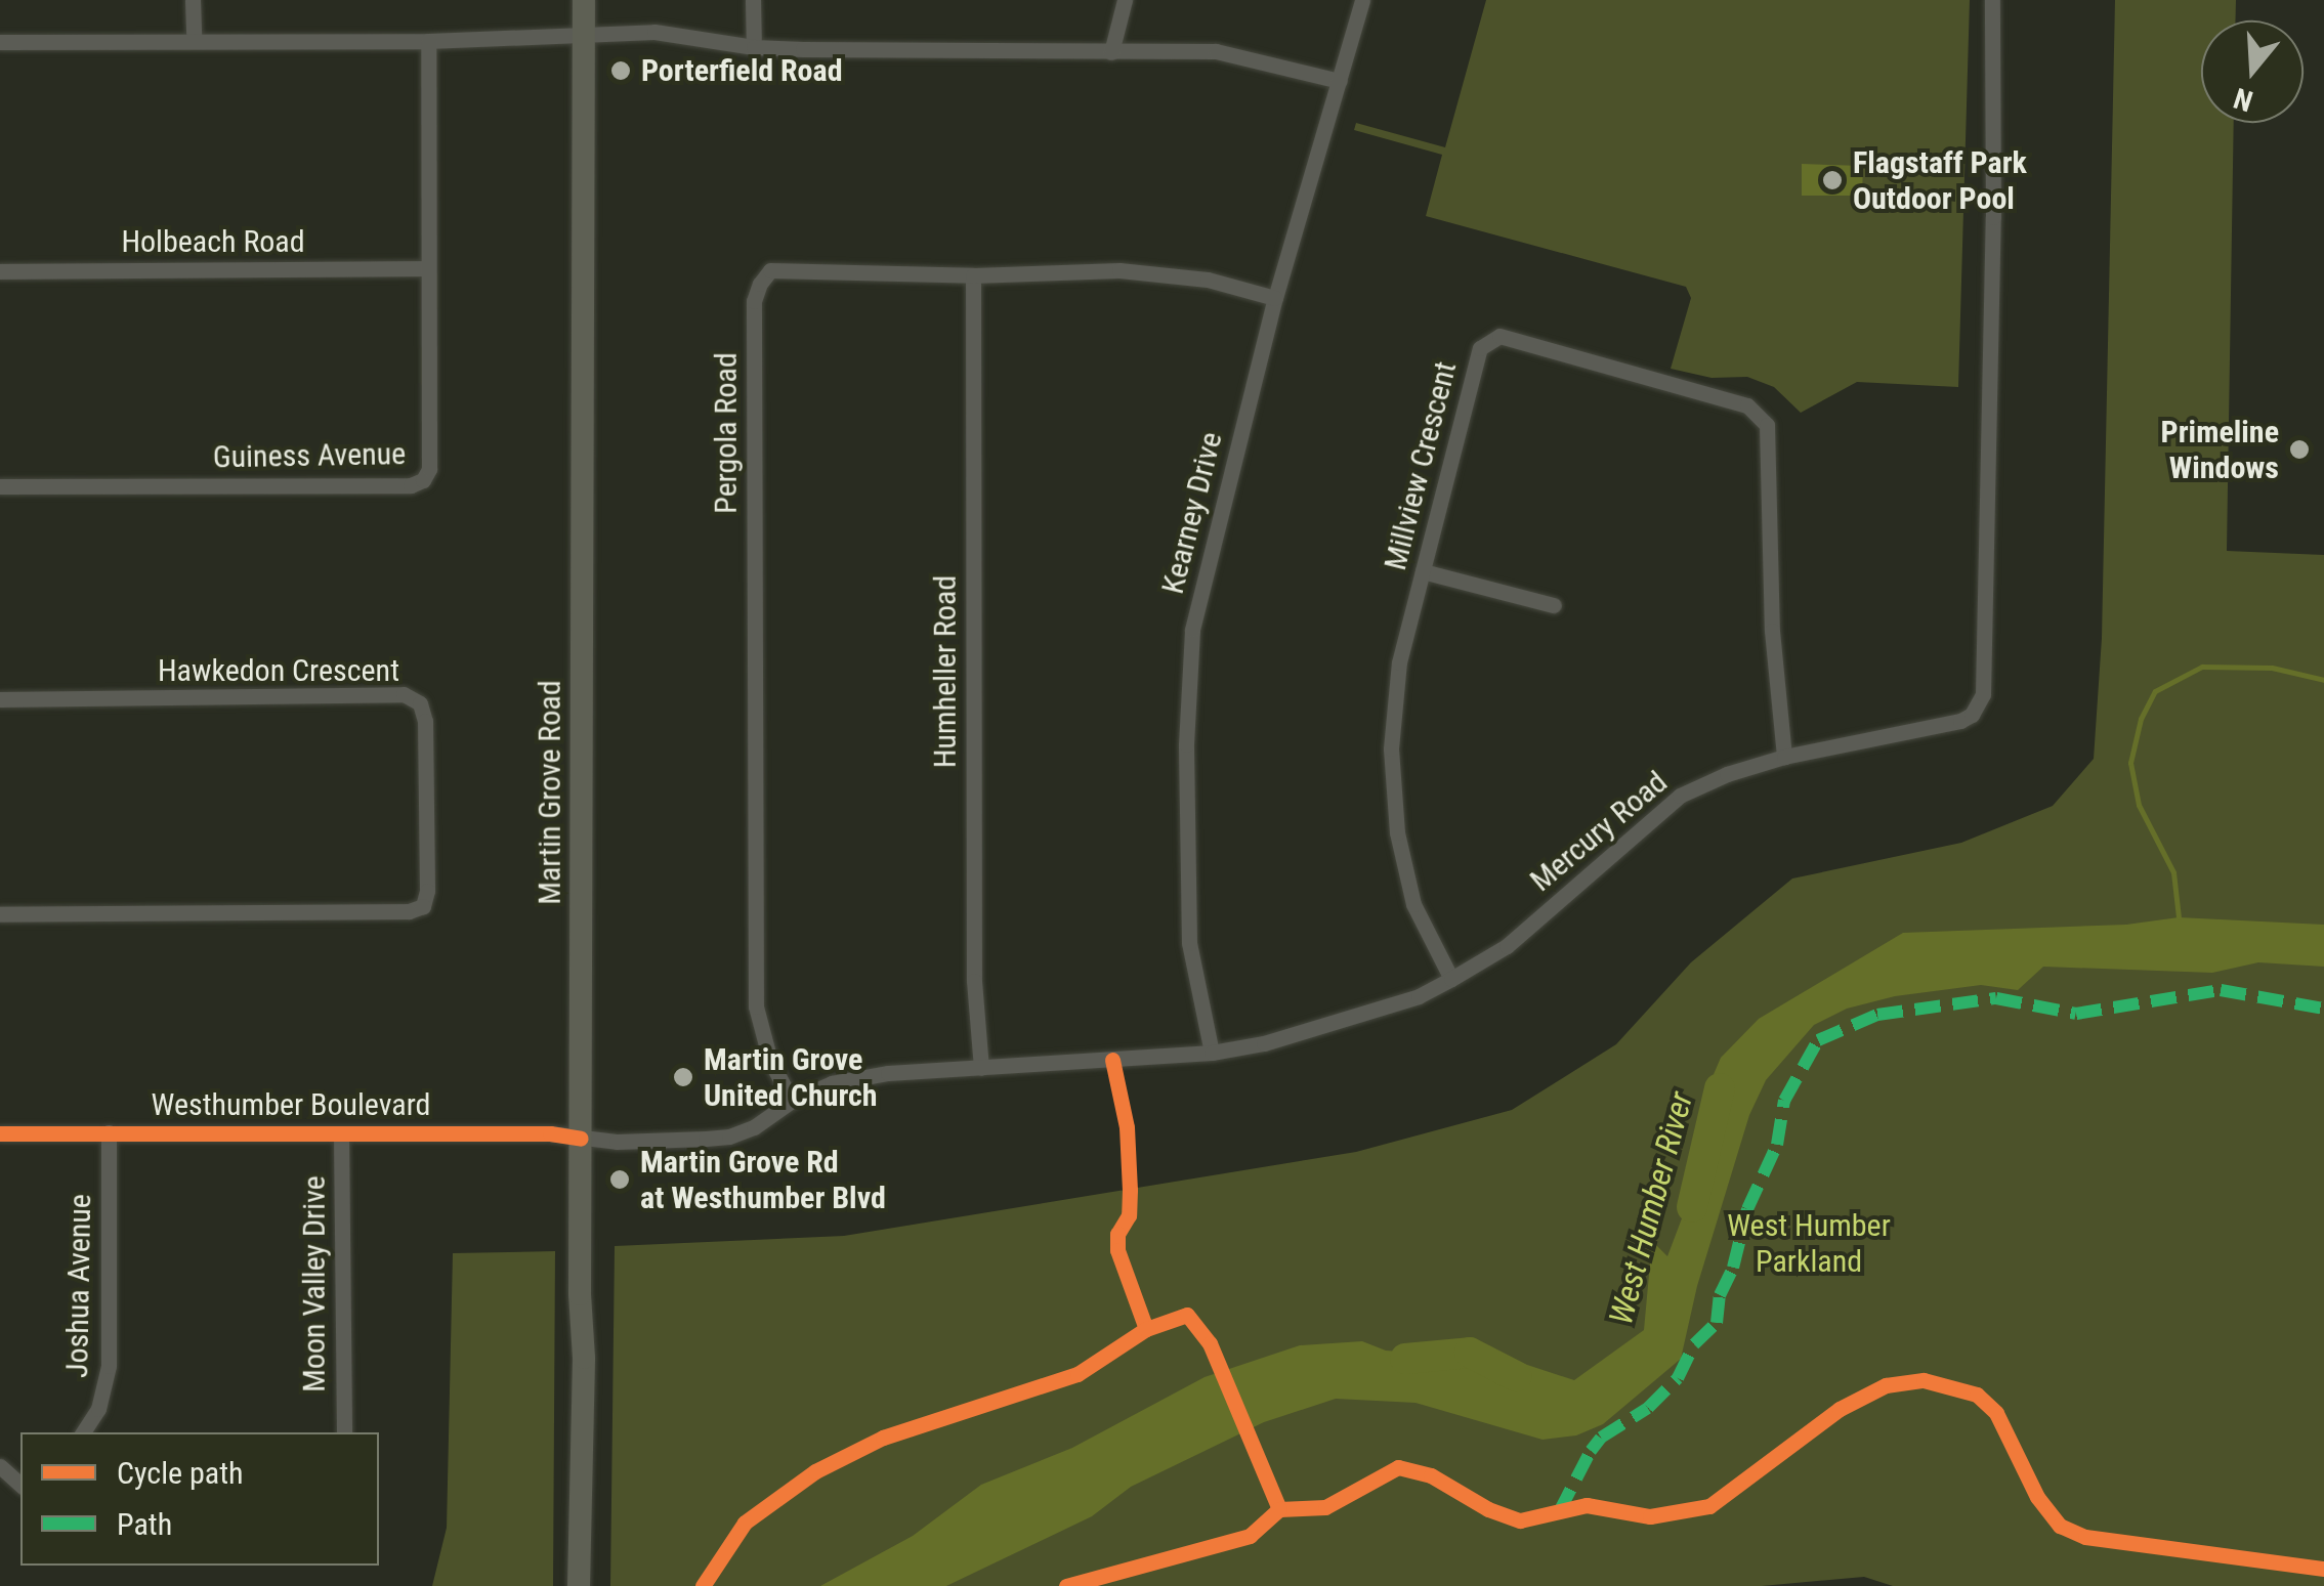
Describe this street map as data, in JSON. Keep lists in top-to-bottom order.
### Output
{
  "streets": {
    "main road": ["Martin Grove Road"],
    "street": [
      "Holbeach Road",
      "Pergola Road",
      "Guiness Avenue",
      "Millview Crescent",
      "Kearney Drive",
      "Hawkedon Crescent",
      "Humheller Road",
      "Mercury Road",
      "Westhumber Boulevard",
      "Moon Valley Drive",
      "Joshua Avenue"
    ]
  },
  "crossings": [
    ["Holbeach Road", "Guiness Avenue"],
    ["Pergola Road", "Kearney Drive"],
    ["Pergola Road", "Humheller Road"],
    ["Pergola Road", "Mercury Road"],
    ["Millview Crescent", "Mercury Road"],
    ["Kearney Drive", "Mercury Road"],
    ["Humheller Road", "Mercury Road"],
    ["Martin Grove Road", "Mercury Road"],
    ["Martin Grove Road", "Westhumber Boulevard"],
    ["Mercury Road", "Westhumber Boulevard"],
    ["Westhumber Boulevard", "Moon Valley Drive"],
    ["Westhumber Boulevard", "Joshua Avenue"]
  ],
  "water": ["West Humber River"],
  "parks": ["West Humber Parkland"],
  "places": [
    "Porterfield Road",
    "Flagstaff Park Outdoor Pool",
    "Primeline Windows",
    "Martin Grove United Church",
    "Martin Grove Rd at Westhumber Blvd"
  ],
  "legend": ["Cycle path", "Path"],
  "north": "bottom"
}
